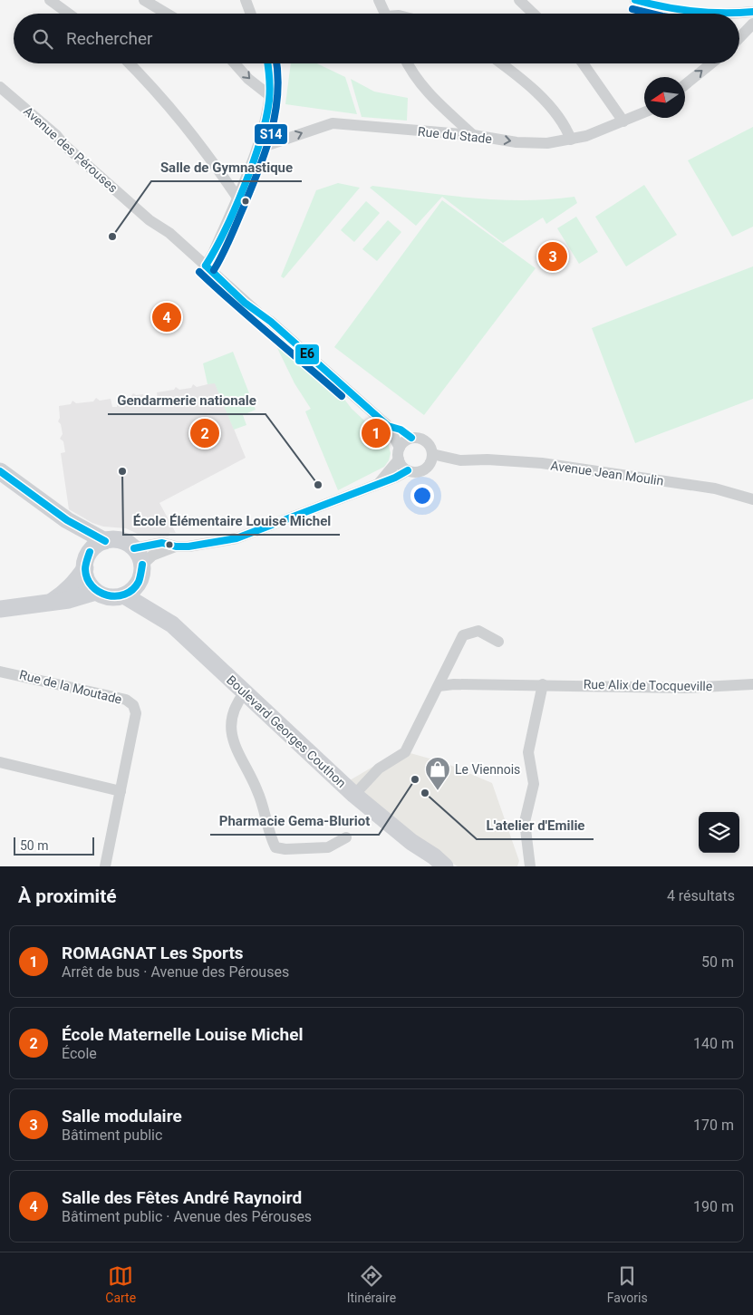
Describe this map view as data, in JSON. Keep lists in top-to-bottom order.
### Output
{
  "streets": {
    "main road": ["Boulevard Georges Couthon"],
    "street": [
      "Rue du Stade",
      "Avenue des Pérouses",
      "Avenue Jean Moulin",
      "Rue Alix de Tocqueville",
      "Rue de la Moutade"
    ]
  },
  "crossings": [
    ["Avenue des Pérouses", "Avenue Jean Moulin"]
  ],
  "one_way": ["Rue du Stade"],
  "places": {
    "other": [
      "Salle de Gymnastique",
      "École Élémentaire Louise Michel",
      "Gendarmerie nationale",
      "Pharmacie Gema-Bluriot",
      "L'atelier d'Emilie"
    ],
    "shop": ["Le Viennois"]
  },
  "lines": ["transit line E6", "transit line S14"],
  "scale_bar": "50 m",
  "north": "left",
  "page": {
    "search": "Rechercher",
    "pins": [
      "3",
      "4",
      "1",
      "2"
    ],
    "scale": "50 m",
    "heading": ["À proximité", "4 résultats"],
    "list": [
      {
        "mark": "1",
        "name": "ROMAGNAT Les Sports",
        "note": "Arrêt de bus · Avenue des Pérouses",
        "value": "50 m"
      },
      {
        "mark": "2",
        "name": "École Maternelle Louise Michel",
        "note": "École",
        "value": "140 m"
      },
      {
        "mark": "3",
        "name": "Salle modulaire",
        "note": "Bâtiment public",
        "value": "170 m"
      },
      {
        "mark": "4",
        "name": "Salle des Fêtes André Raynoird",
        "note": "Bâtiment public · Avenue des Pérouses",
        "value": "190 m"
      }
    ],
    "nav": ["Carte", "Itinéraire", "Favoris"]
  }
}
